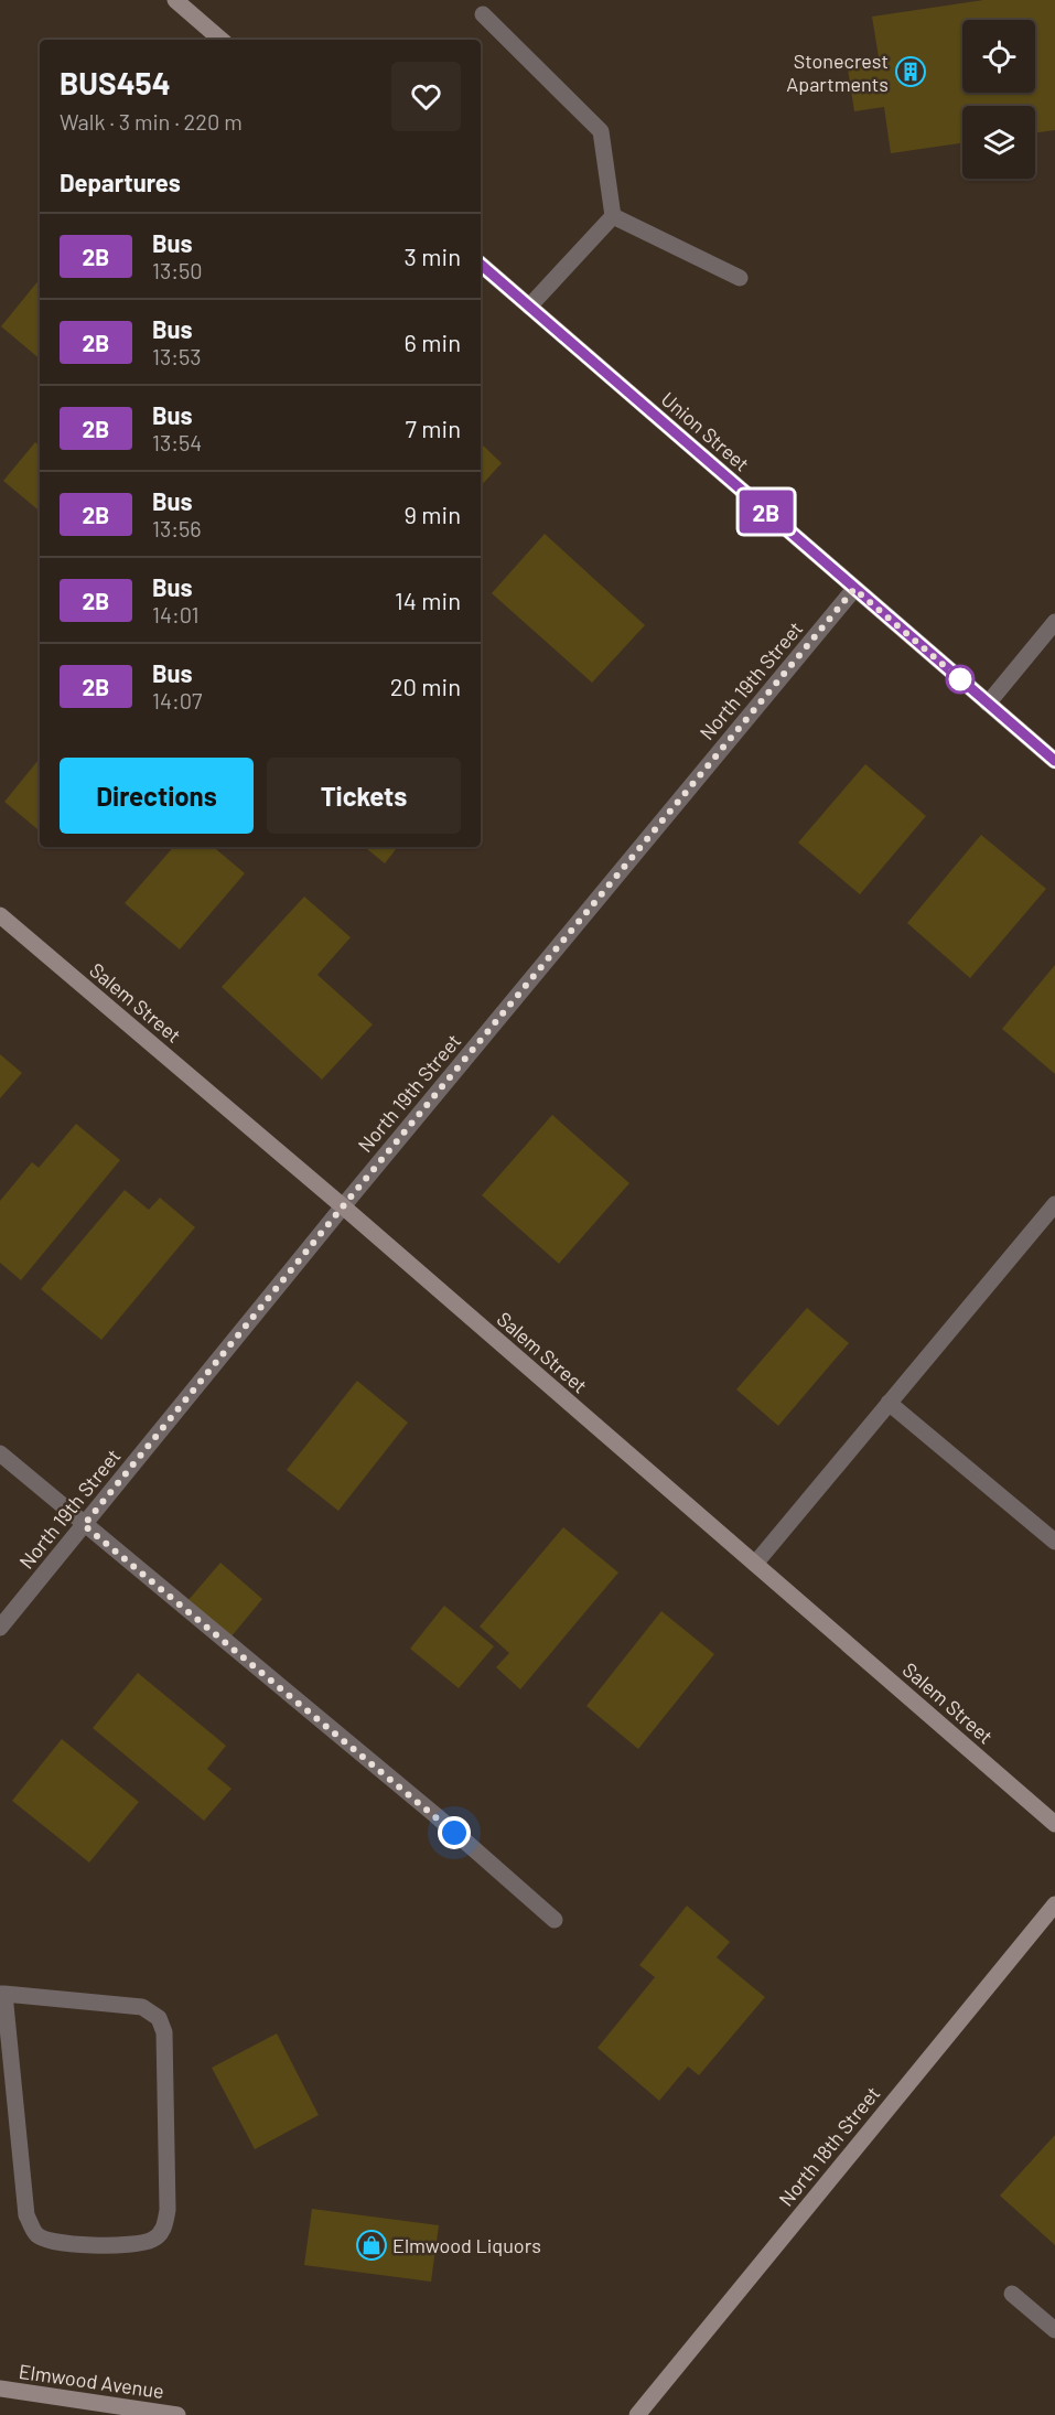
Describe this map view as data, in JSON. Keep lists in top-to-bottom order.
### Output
{
  "streets": {
    "main road": [
      "Union Street",
      "Salem Street",
      "North 18th Street",
      "Elmwood Avenue"
    ],
    "street": ["North 19th Street"]
  },
  "crossings": [
    ["Union Street", "North 19th Street"],
    ["North 19th Street", "Salem Street"]
  ],
  "places": {
    "building": ["Stonecrest Apartments"],
    "shop": ["Elmwood Liquors"]
  },
  "lines": ["bus line 2B"],
  "page": {
    "on_map": "2B",
    "heading": [
      ["BUS454", "Walk · 3 min · 220 m"],
      "Departures"
    ],
    "list": [
      {
        "mark": "2B",
        "name": "Bus",
        "note": "13:50",
        "value": "3 min"
      },
      {
        "mark": "2B",
        "name": "Bus",
        "note": "13:53",
        "value": "6 min"
      },
      {
        "mark": "2B",
        "name": "Bus",
        "note": "13:54",
        "value": "7 min"
      },
      {
        "mark": "2B",
        "name": "Bus",
        "note": "13:56",
        "value": "9 min"
      },
      {
        "mark": "2B",
        "name": "Bus",
        "note": "14:01",
        "value": "14 min"
      },
      {
        "mark": "2B",
        "name": "Bus",
        "note": "14:07",
        "value": "20 min"
      }
    ],
    "buttons": ["Directions", "Tickets"]
  }
}
